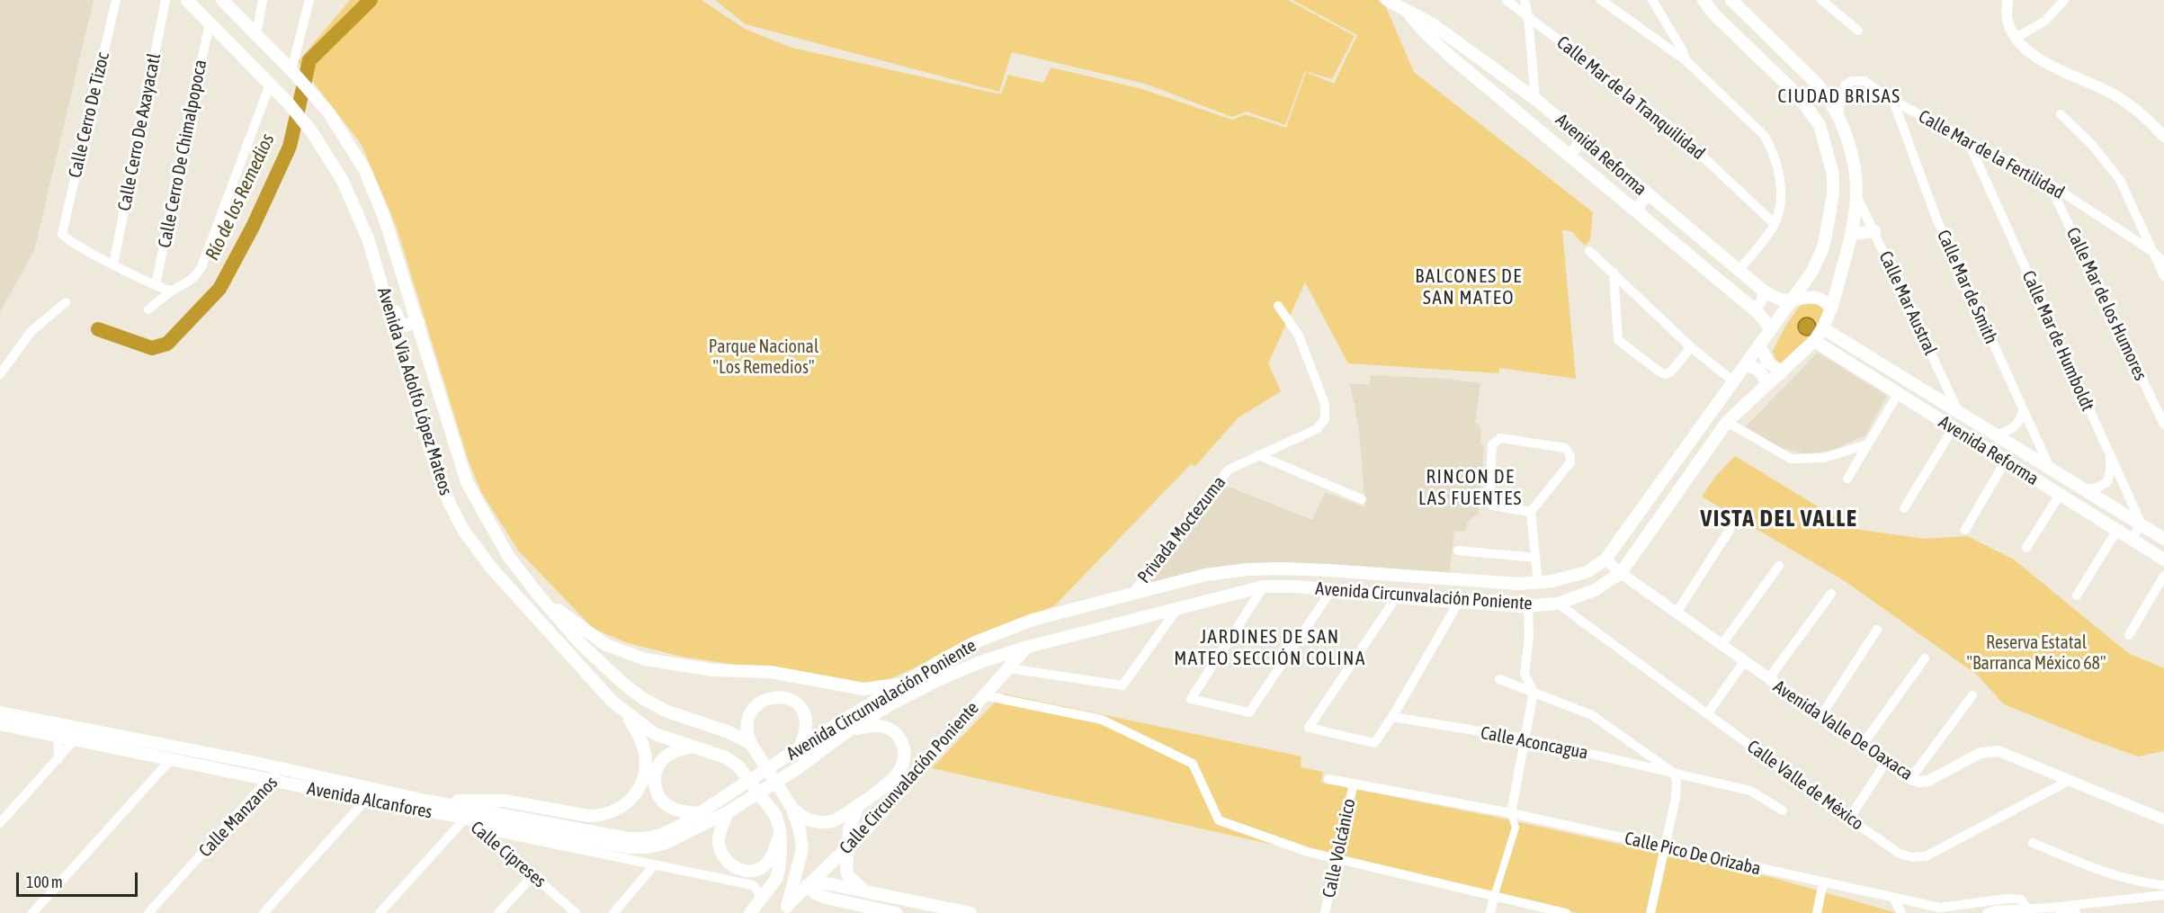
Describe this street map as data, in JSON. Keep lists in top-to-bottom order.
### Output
{
  "streets": {
    "main road": [
      "Avenida Reforma",
      "Avenida Via Adolfo López Mateos",
      "Avenida Circunvalación Poniente",
      "Calle Circunvalación Poniente",
      "Avenida Alcanfores"
    ],
    "street": [
      "Calle Mar de la Tranquilidad",
      "Calle Cerro De Tizoc",
      "Calle Cerro De Axayacatl",
      "Calle Cerro De Chimalpopoca",
      "Calle Mar de la Fertilidad",
      "Calle Mar de Smith",
      "Calle Mar Austral",
      "Calle Mar de los Humores",
      "Calle Mar de Humboldt",
      "Privada Moctezuma",
      "Avenida Valle De Oaxaca",
      "Calle Aconcagua",
      "Calle Valle de México",
      "Calle Manzanos",
      "Calle Volcánico",
      "Calle Pico De Orizaba",
      "Calle Cipreses"
    ]
  },
  "crossings": [
    ["Calle Cerro De Tizoc", "Calle Cerro De Axayacatl"],
    ["Calle Cerro De Chimalpopoca", "Avenida Via Adolfo López Mateos"],
    ["Avenida Reforma", "Calle Mar de Smith"],
    ["Avenida Reforma", "Calle Mar Austral"],
    ["Avenida Reforma", "Calle Mar de Humboldt"],
    ["Avenida Reforma", "Avenida Circunvalación Poniente"],
    ["Calle Mar de la Fertilidad", "Calle Mar de Smith"],
    ["Calle Mar de la Fertilidad", "Calle Mar de los Humores"],
    ["Calle Mar de la Fertilidad", "Calle Mar de Humboldt"],
    ["Calle Mar de la Fertilidad", "Avenida Circunvalación Poniente"],
    ["Calle Mar Austral", "Avenida Circunvalación Poniente"],
    ["Avenida Via Adolfo López Mateos", "Calle Circunvalación Poniente"],
    ["Privada Moctezuma", "Avenida Circunvalación Poniente"],
    ["Avenida Circunvalación Poniente", "Avenida Valle De Oaxaca"],
    ["Avenida Circunvalación Poniente", "Calle Circunvalación Poniente"],
    ["Avenida Circunvalación Poniente", "Calle Valle de México"],
    ["Avenida Circunvalación Poniente", "Avenida Alcanfores"],
    ["Avenida Valle De Oaxaca", "Calle Valle de México"],
    ["Avenida Alcanfores", "Calle Manzanos"],
    ["Avenida Alcanfores", "Calle Cipreses"],
    ["Calle Volcánico", "Calle Pico De Orizaba"]
  ],
  "districts": [
    "CIUDAD BRISAS",
    "BALCONES DE SAN MATEO",
    "RINCON DE LAS FUENTES",
    "VISTA DEL VALLE",
    "JARDINES DE SAN MATEO SECCIÓN COLINA"
  ],
  "water": ["Río de los Remedios"],
  "parks": ["Parque Nacional \"Los Remedios\"", "Reserva Estatal \"Barranca México 68\""],
  "scale_bar": "100 m"
}
